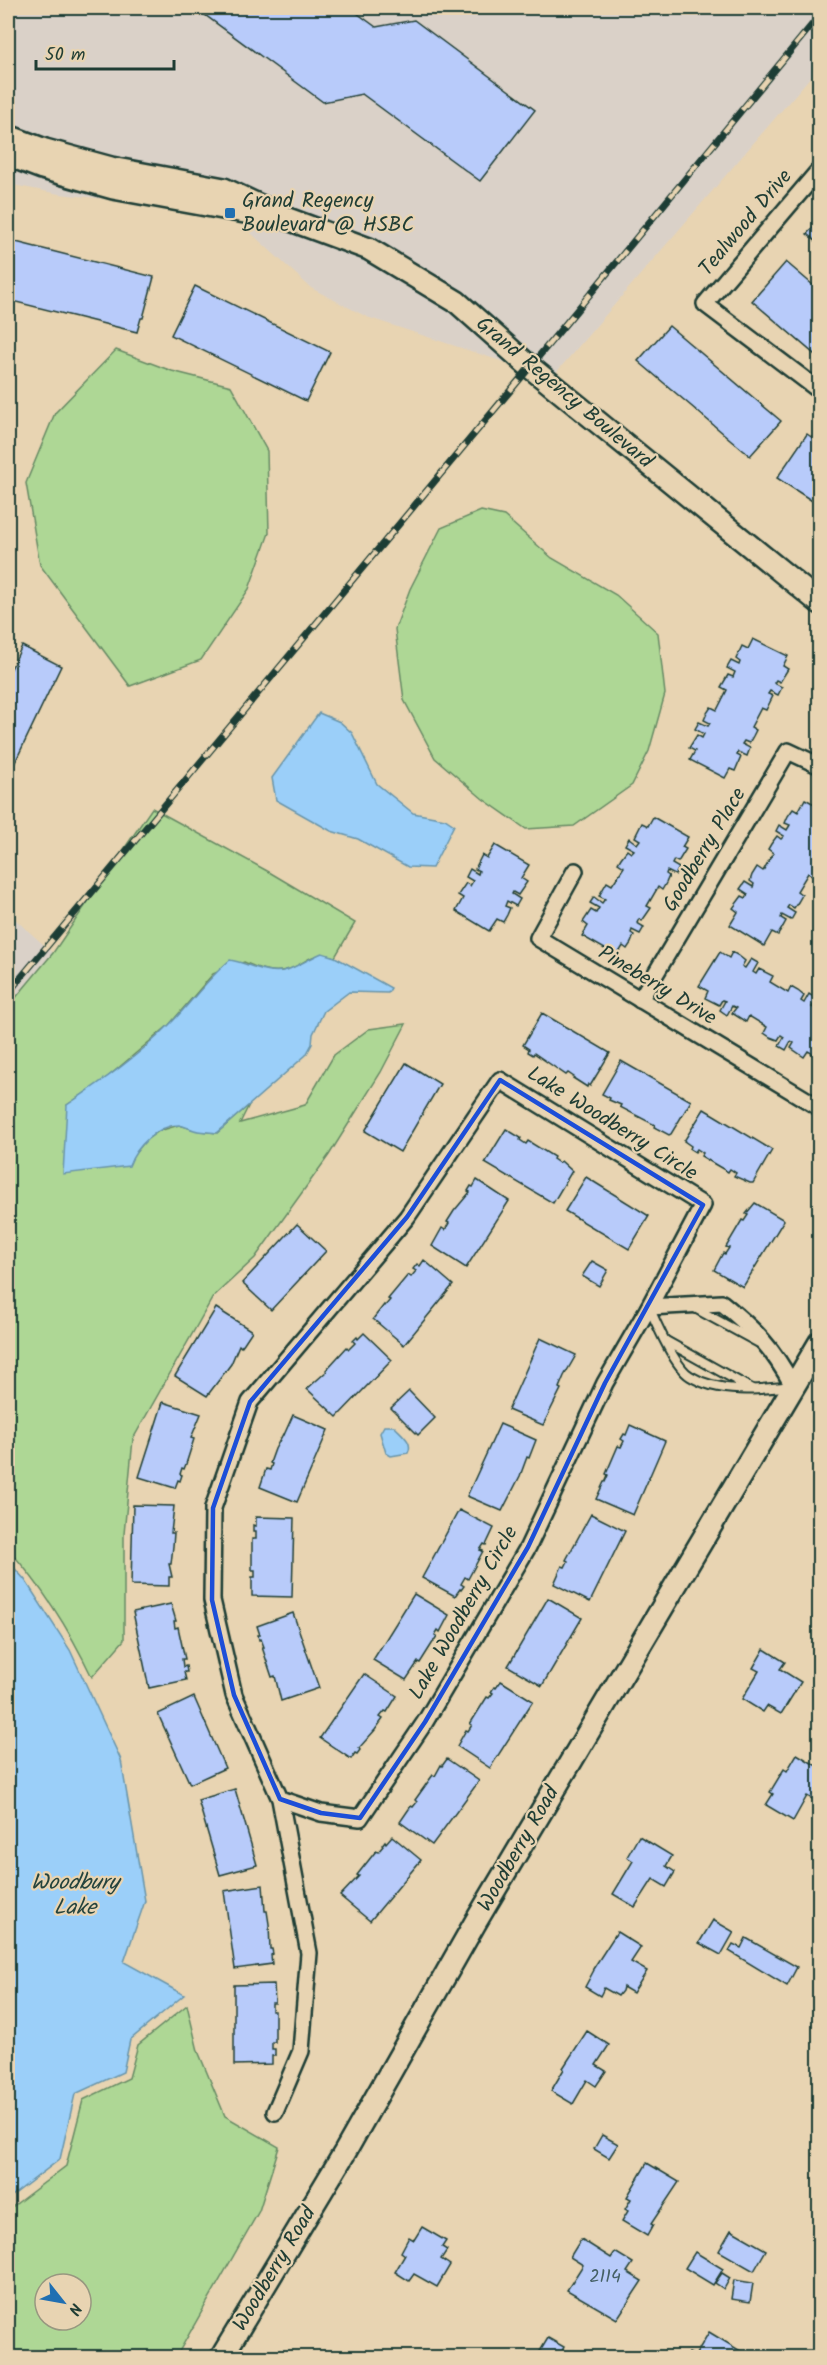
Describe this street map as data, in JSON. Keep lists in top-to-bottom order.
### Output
{
  "streets": {
    "street": [
      "Tealwood Drive",
      "Grand Regency Boulevard",
      "Goodberry Place",
      "Pineberry Drive",
      "Lake Woodberry Circle",
      "Woodberry Road"
    ]
  },
  "crossings": [
    ["Goodberry Place", "Pineberry Drive"]
  ],
  "water": ["Woodbury Lake"],
  "places": {
    "transit": ["Grand Regency Boulevard @ HSBC"]
  },
  "house_numbers": ["2114"],
  "scale_bar": "50 m",
  "north": "bottom right"
}
